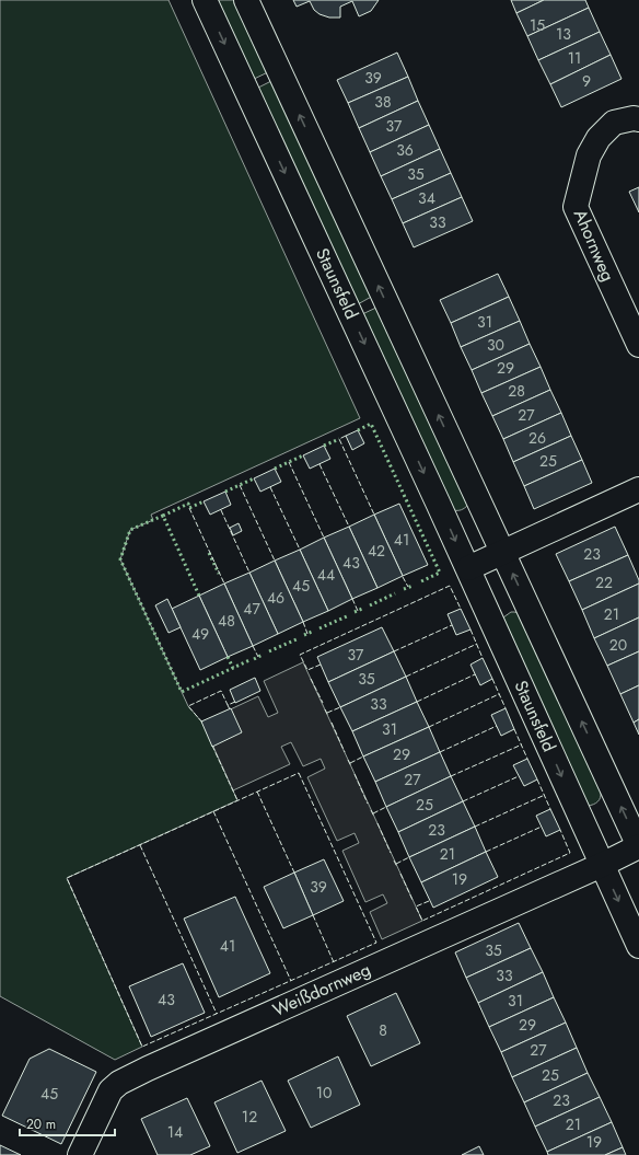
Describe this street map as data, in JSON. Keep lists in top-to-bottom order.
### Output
{
  "streets": {
    "street": ["Ahornweg", "Staunsfeld", "Weißdornweg"]
  },
  "crossings": [
    ["Staunsfeld", "Weißdornweg"]
  ],
  "house_numbers": [
    "15",
    "13",
    "11",
    "39",
    "9",
    "38",
    "37",
    "36",
    "35",
    "34",
    "33",
    "31",
    "30",
    "29",
    "28",
    "27",
    "26",
    "25",
    "41",
    "42",
    "23",
    "43",
    "44",
    "22",
    "45",
    "46",
    "47",
    "21",
    "48",
    "49",
    "20",
    "37",
    "35",
    "33",
    "31",
    "29",
    "27",
    "25",
    "23",
    "21",
    "19",
    "39",
    "41",
    "35",
    "33",
    "43",
    "31",
    "29",
    "8",
    "27",
    "25",
    "10",
    "45",
    "23",
    "12",
    "21",
    "14",
    "19"
  ],
  "scale_bar": "20 m"
}
